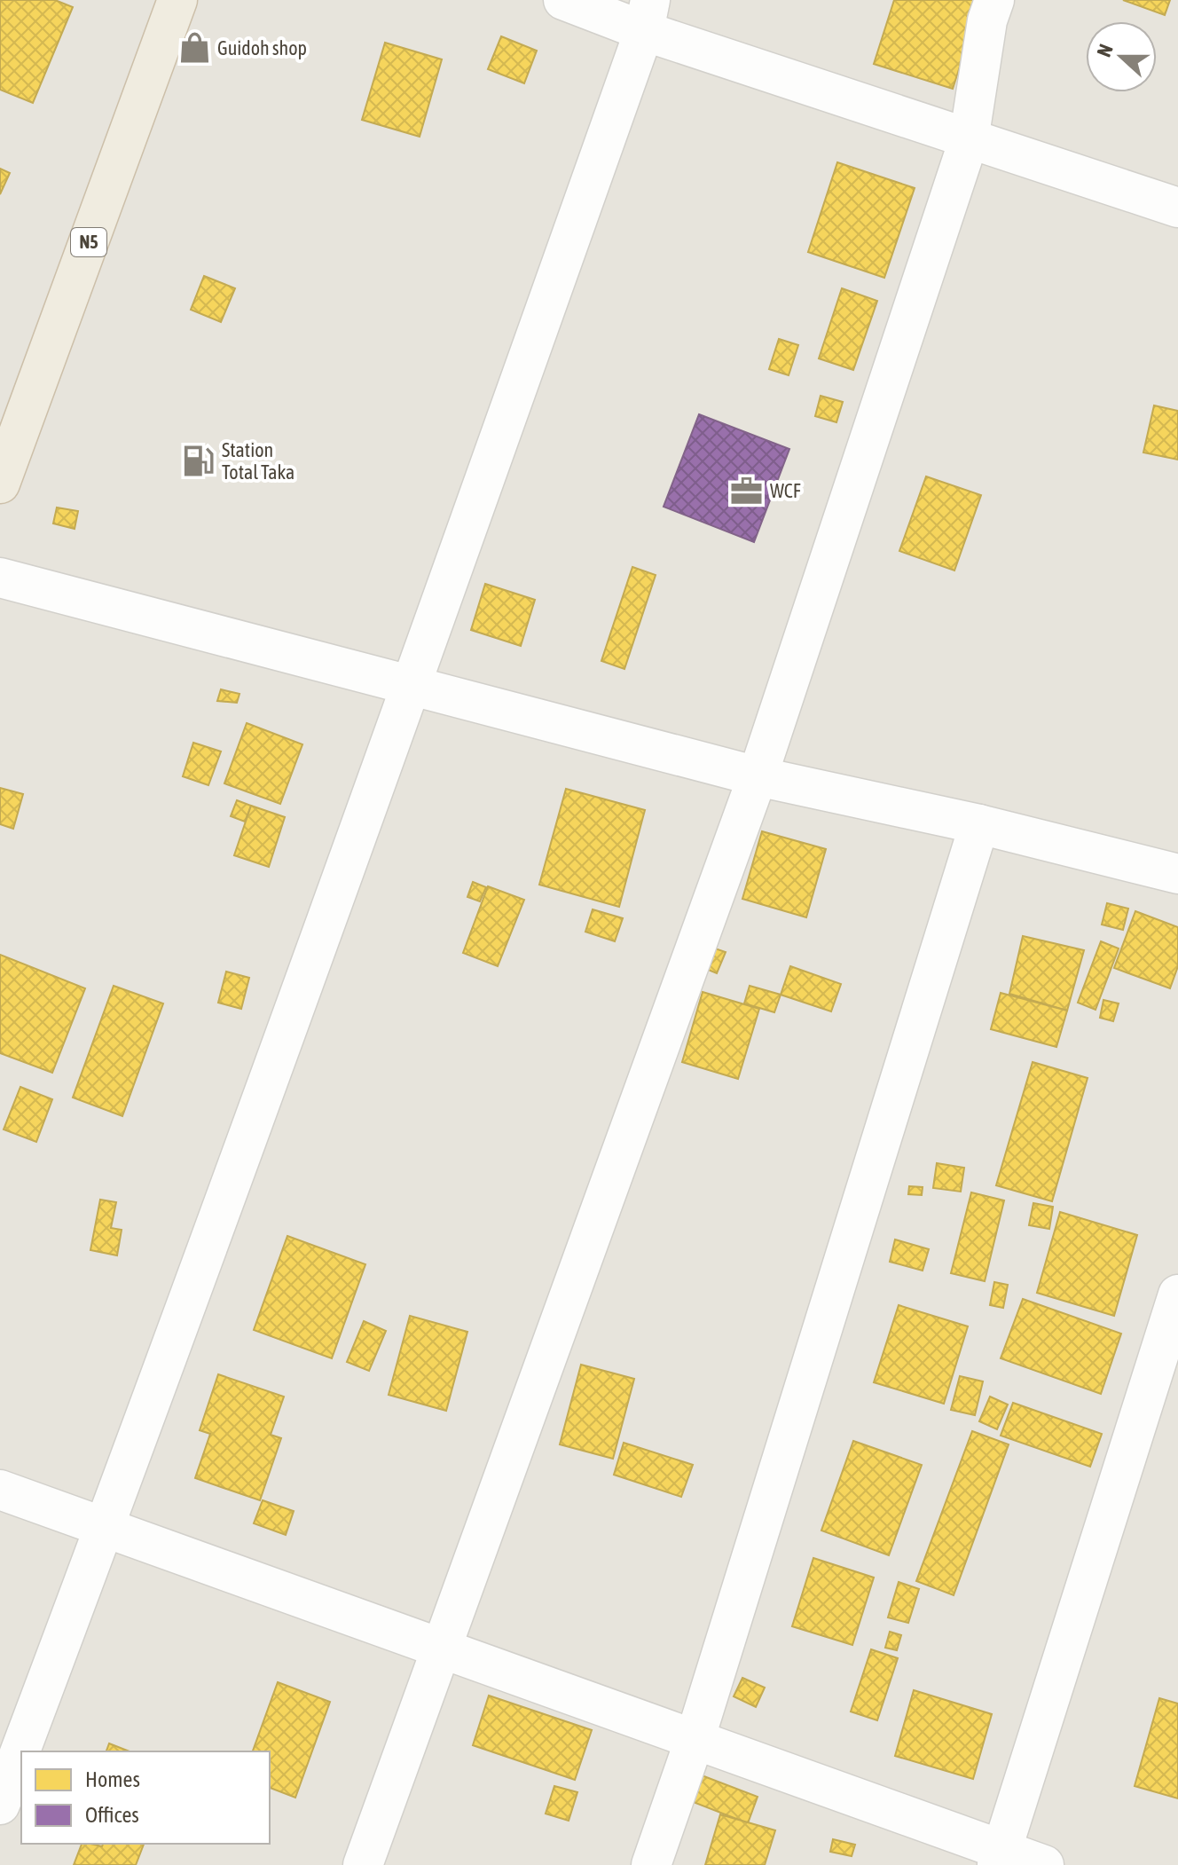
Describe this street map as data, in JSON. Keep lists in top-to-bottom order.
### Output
{
  "streets": {
    "highway": ["N5"]
  },
  "places": {
    "shop": ["Guidoh shop"],
    "fuel station": ["Station Total Taka"],
    "office": ["WCF"]
  },
  "legend": ["Homes", "Offices"],
  "north": "left"
}
